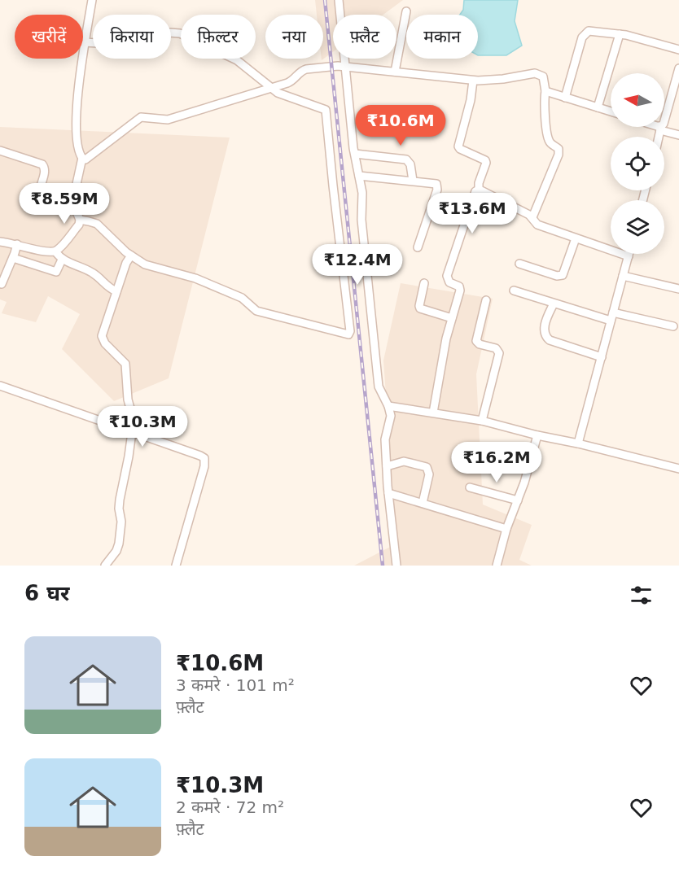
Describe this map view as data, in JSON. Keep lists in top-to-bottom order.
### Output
{
  "north": "left",
  "page": {
    "chip": [
      "खरीदें",
      "किराया",
      "फ़िल्टर",
      "नया",
      "फ़्लैट",
      "मकान"
    ],
    "price": [
      "₹10.6M",
      "₹8.59M",
      "₹13.6M",
      "₹12.4M",
      "₹10.3M",
      "₹16.2M"
    ],
    "heading": "6 घर",
    "list": [
      {
        "name": "₹10.6M",
        "note": "3 कमरे · 101 m² · फ़्लैट"
      },
      {
        "name": "₹10.3M",
        "note": "2 कमरे · 72 m² · फ़्लैट"
      }
    ]
  }
}
